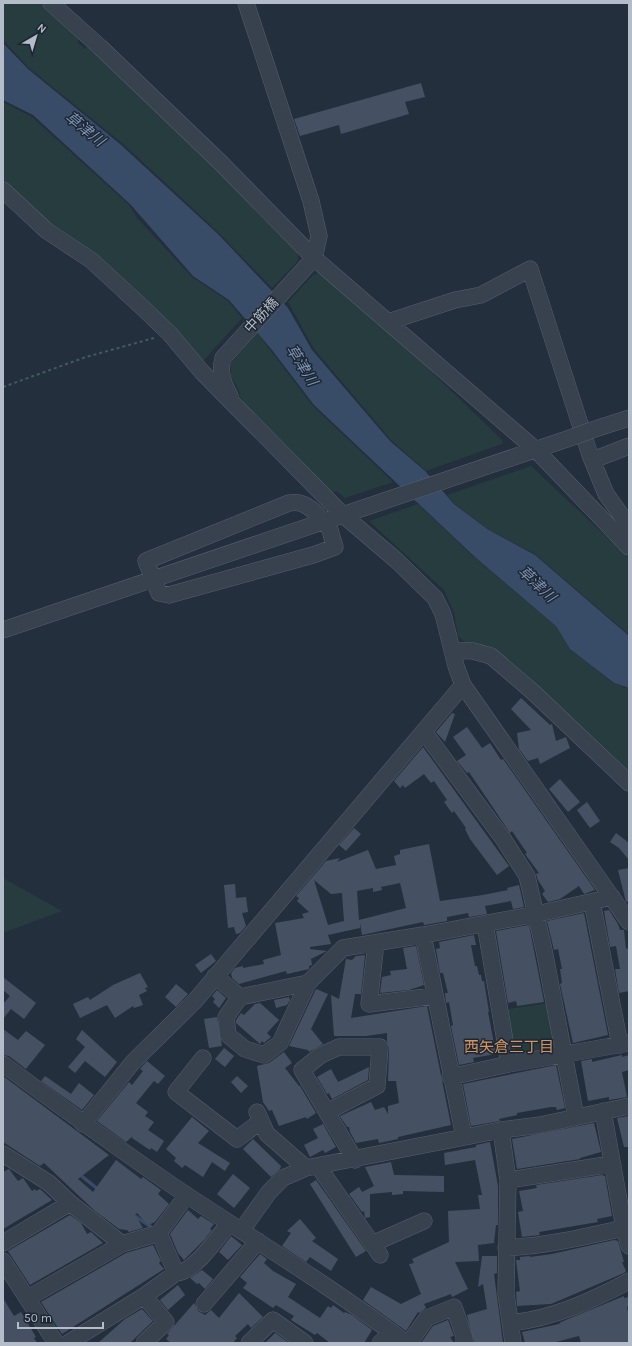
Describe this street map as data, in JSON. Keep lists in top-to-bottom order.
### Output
{
  "streets": {
    "street": ["中筋橋"]
  },
  "districts": ["西矢倉三丁目"],
  "water": ["草津川"],
  "scale_bar": "50 m",
  "north": "top right"
}
